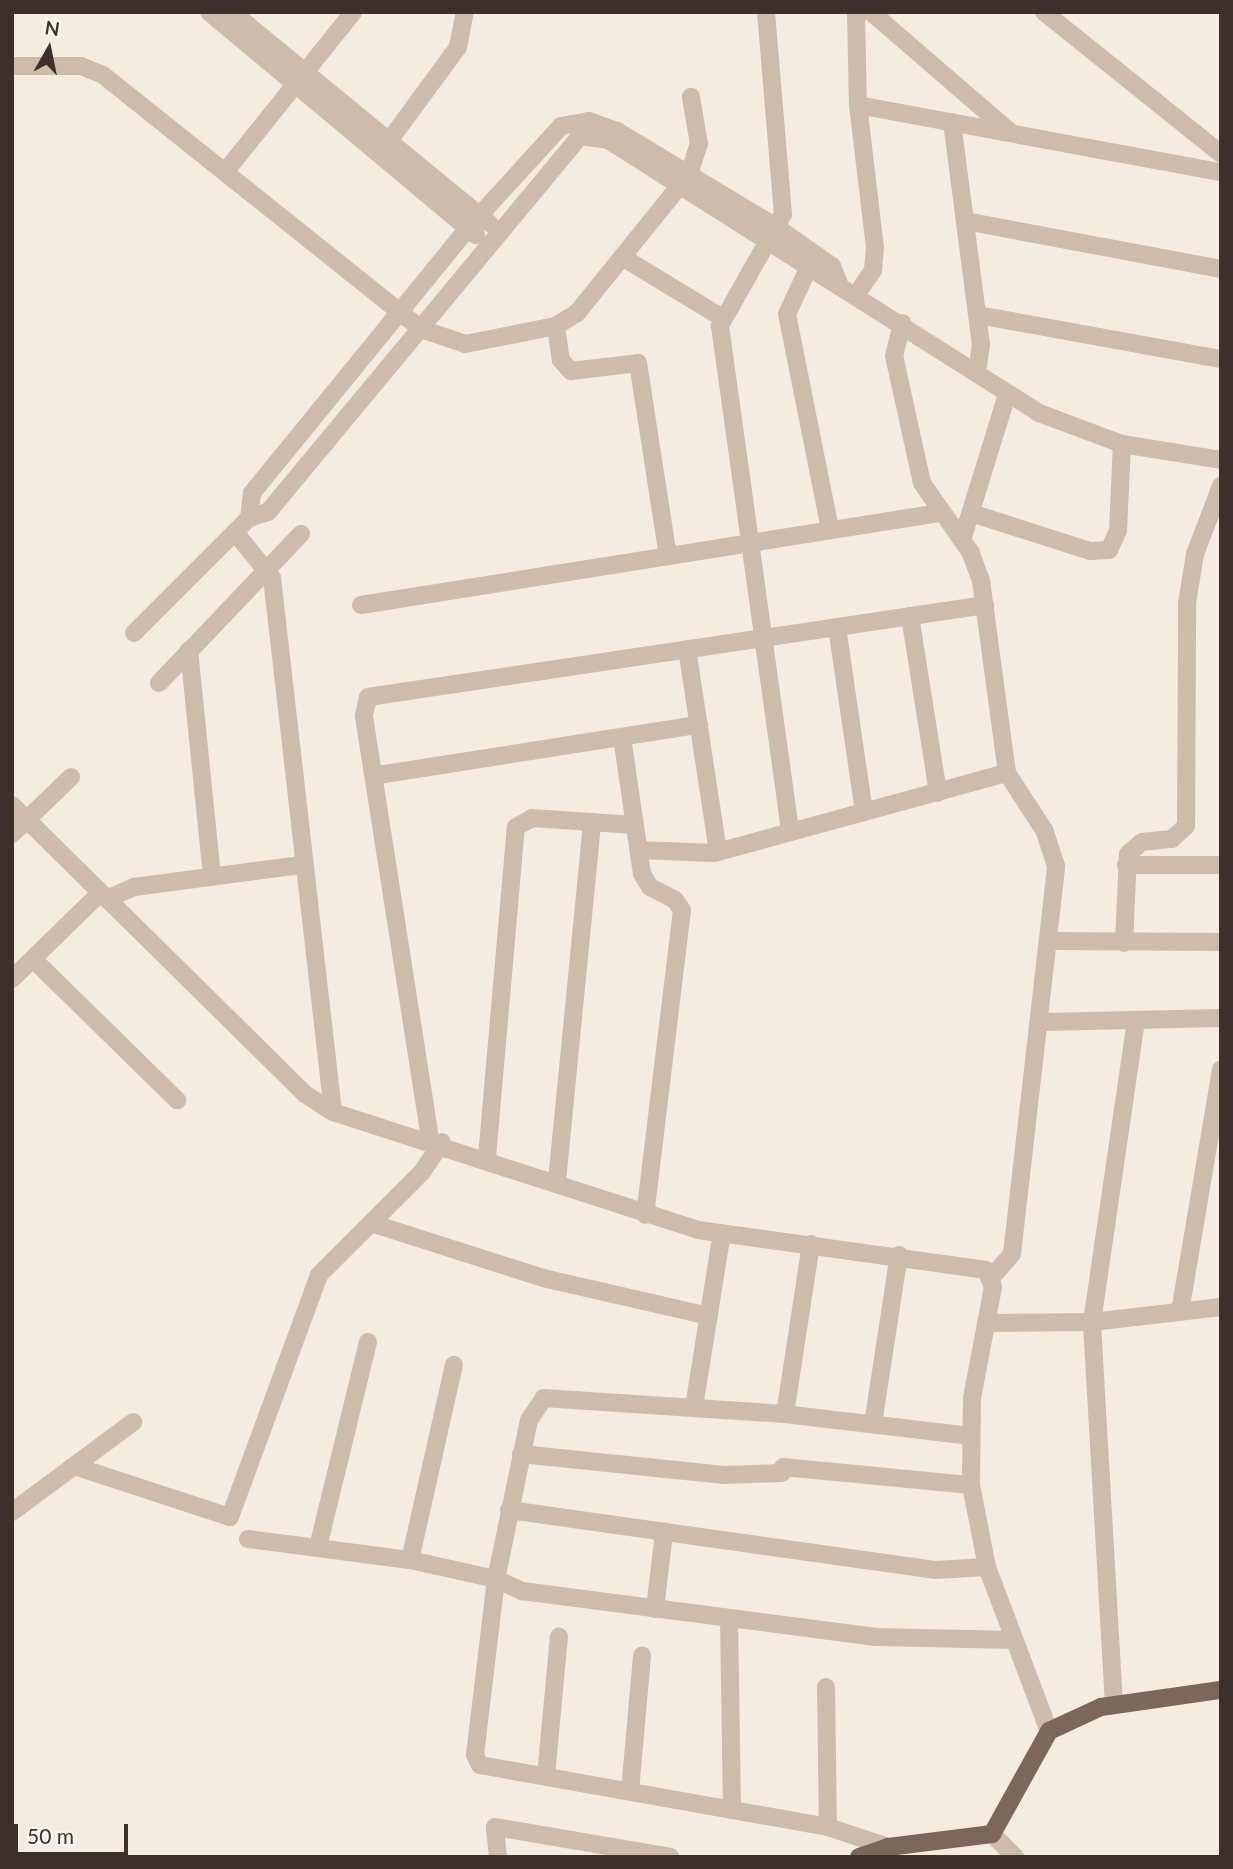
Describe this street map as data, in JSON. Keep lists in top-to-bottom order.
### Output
{
  "scale_bar": "50 m",
  "north": "top"
}
